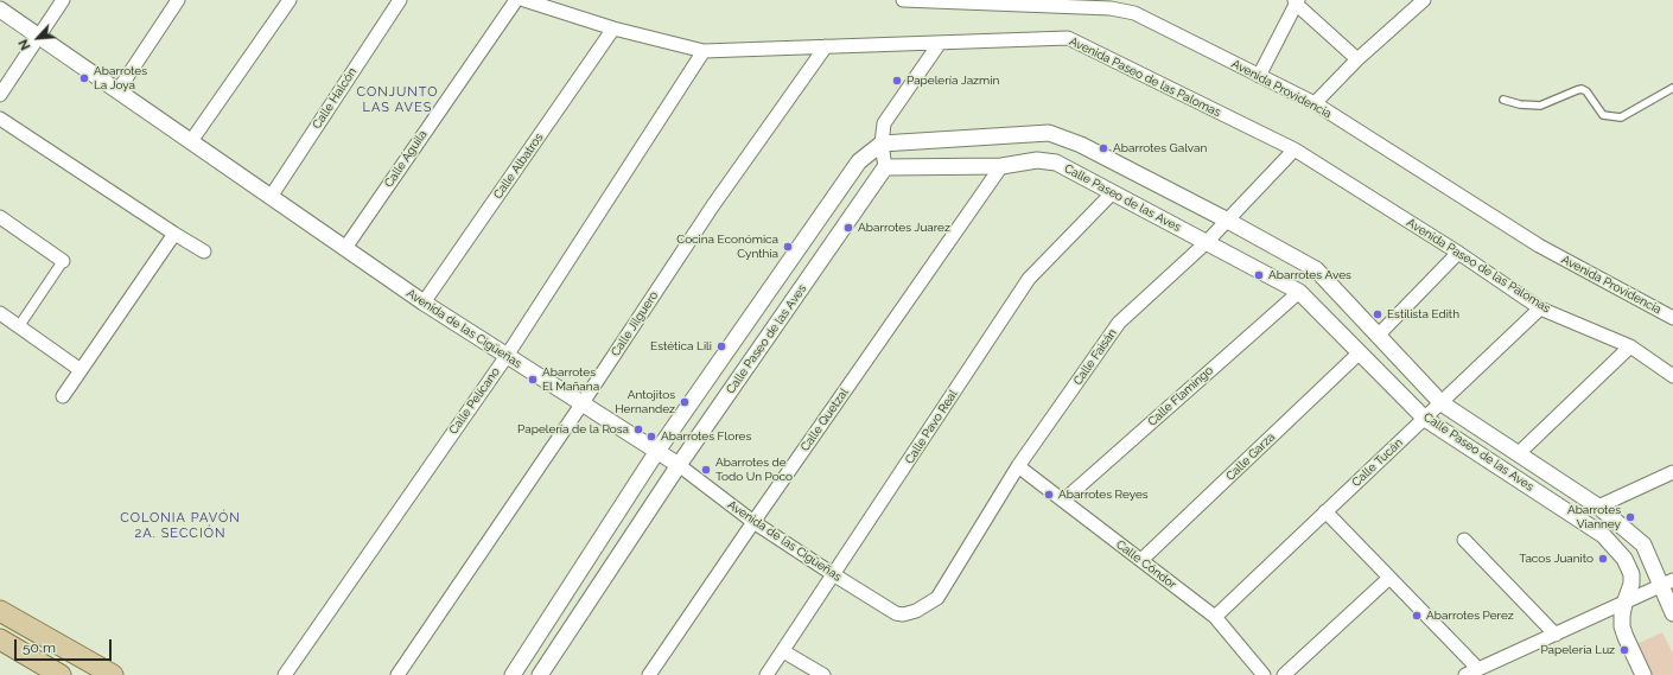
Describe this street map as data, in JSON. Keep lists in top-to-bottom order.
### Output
{
  "streets": {
    "street": [
      "Avenida Paseo de las Palomas",
      "Avenida Providencia",
      "Calle Halcón",
      "Calle Águila",
      "Calle Albatros",
      "Calle Paseo de las Aves",
      "Calle Jilguero",
      "Avenida de las Cigüeñas",
      "Calle Faisán",
      "Calle Flamingo",
      "Calle Pelícano",
      "Calle Quetzal",
      "Calle Pavo Real",
      "Calle Garza",
      "Calle Tucán",
      "Calle Cóndor"
    ]
  },
  "crossings": [
    ["Avenida Paseo de las Palomas", "Calle Albatros"],
    ["Avenida Paseo de las Palomas", "Calle Jilguero"],
    ["Avenida Paseo de las Palomas", "Calle Faisán"],
    ["Avenida Paseo de las Palomas", "Calle Pelícano"],
    ["Avenida Paseo de las Palomas", "Calle Tucán"],
    ["Calle Halcón", "Avenida de las Cigüeñas"],
    ["Calle Águila", "Avenida de las Cigüeñas"],
    ["Calle Albatros", "Avenida de las Cigüeñas"],
    ["Calle Paseo de las Aves", "Avenida de las Cigüeñas"],
    ["Calle Paseo de las Aves", "Calle Faisán"],
    ["Calle Paseo de las Aves", "Calle Flamingo"],
    ["Calle Paseo de las Aves", "Calle Quetzal"],
    ["Calle Paseo de las Aves", "Calle Pavo Real"],
    ["Calle Paseo de las Aves", "Calle Garza"],
    ["Calle Paseo de las Aves", "Calle Tucán"],
    ["Calle Jilguero", "Avenida de las Cigüeñas"],
    ["Avenida de las Cigüeñas", "Calle Faisán"],
    ["Avenida de las Cigüeñas", "Calle Pelícano"],
    ["Avenida de las Cigüeñas", "Calle Quetzal"],
    ["Avenida de las Cigüeñas", "Calle Pavo Real"],
    ["Calle Faisán", "Calle Cóndor"],
    ["Calle Flamingo", "Calle Cóndor"],
    ["Calle Garza", "Calle Cóndor"],
    ["Calle Tucán", "Calle Cóndor"]
  ],
  "districts": ["CONJUNTO LAS AVES", "COLONIA PAVÓN 2A. SECCIÓN"],
  "places": [
    "Abarrotes La Joya",
    "Papelería Jazmin",
    "Abarrotes Galvan",
    "Abarrotes Juarez",
    "Cocina Económica Cynthia",
    "Abarrotes Aves",
    "Estilista Edith",
    "Estética Lili",
    "Abarrotes El Mañana",
    "Antojitos Hernandez",
    "Papelería de la Rosa",
    "Abarrotes Flores",
    "Abarrotes de Todo Un Poco",
    "Abarrotes Reyes",
    "Abarrotes Vianney",
    "Tacos Juanito",
    "Abarrotes Perez",
    "Papelería Luz"
  ],
  "scale_bar": "50 m",
  "north": "bottom left"
}
